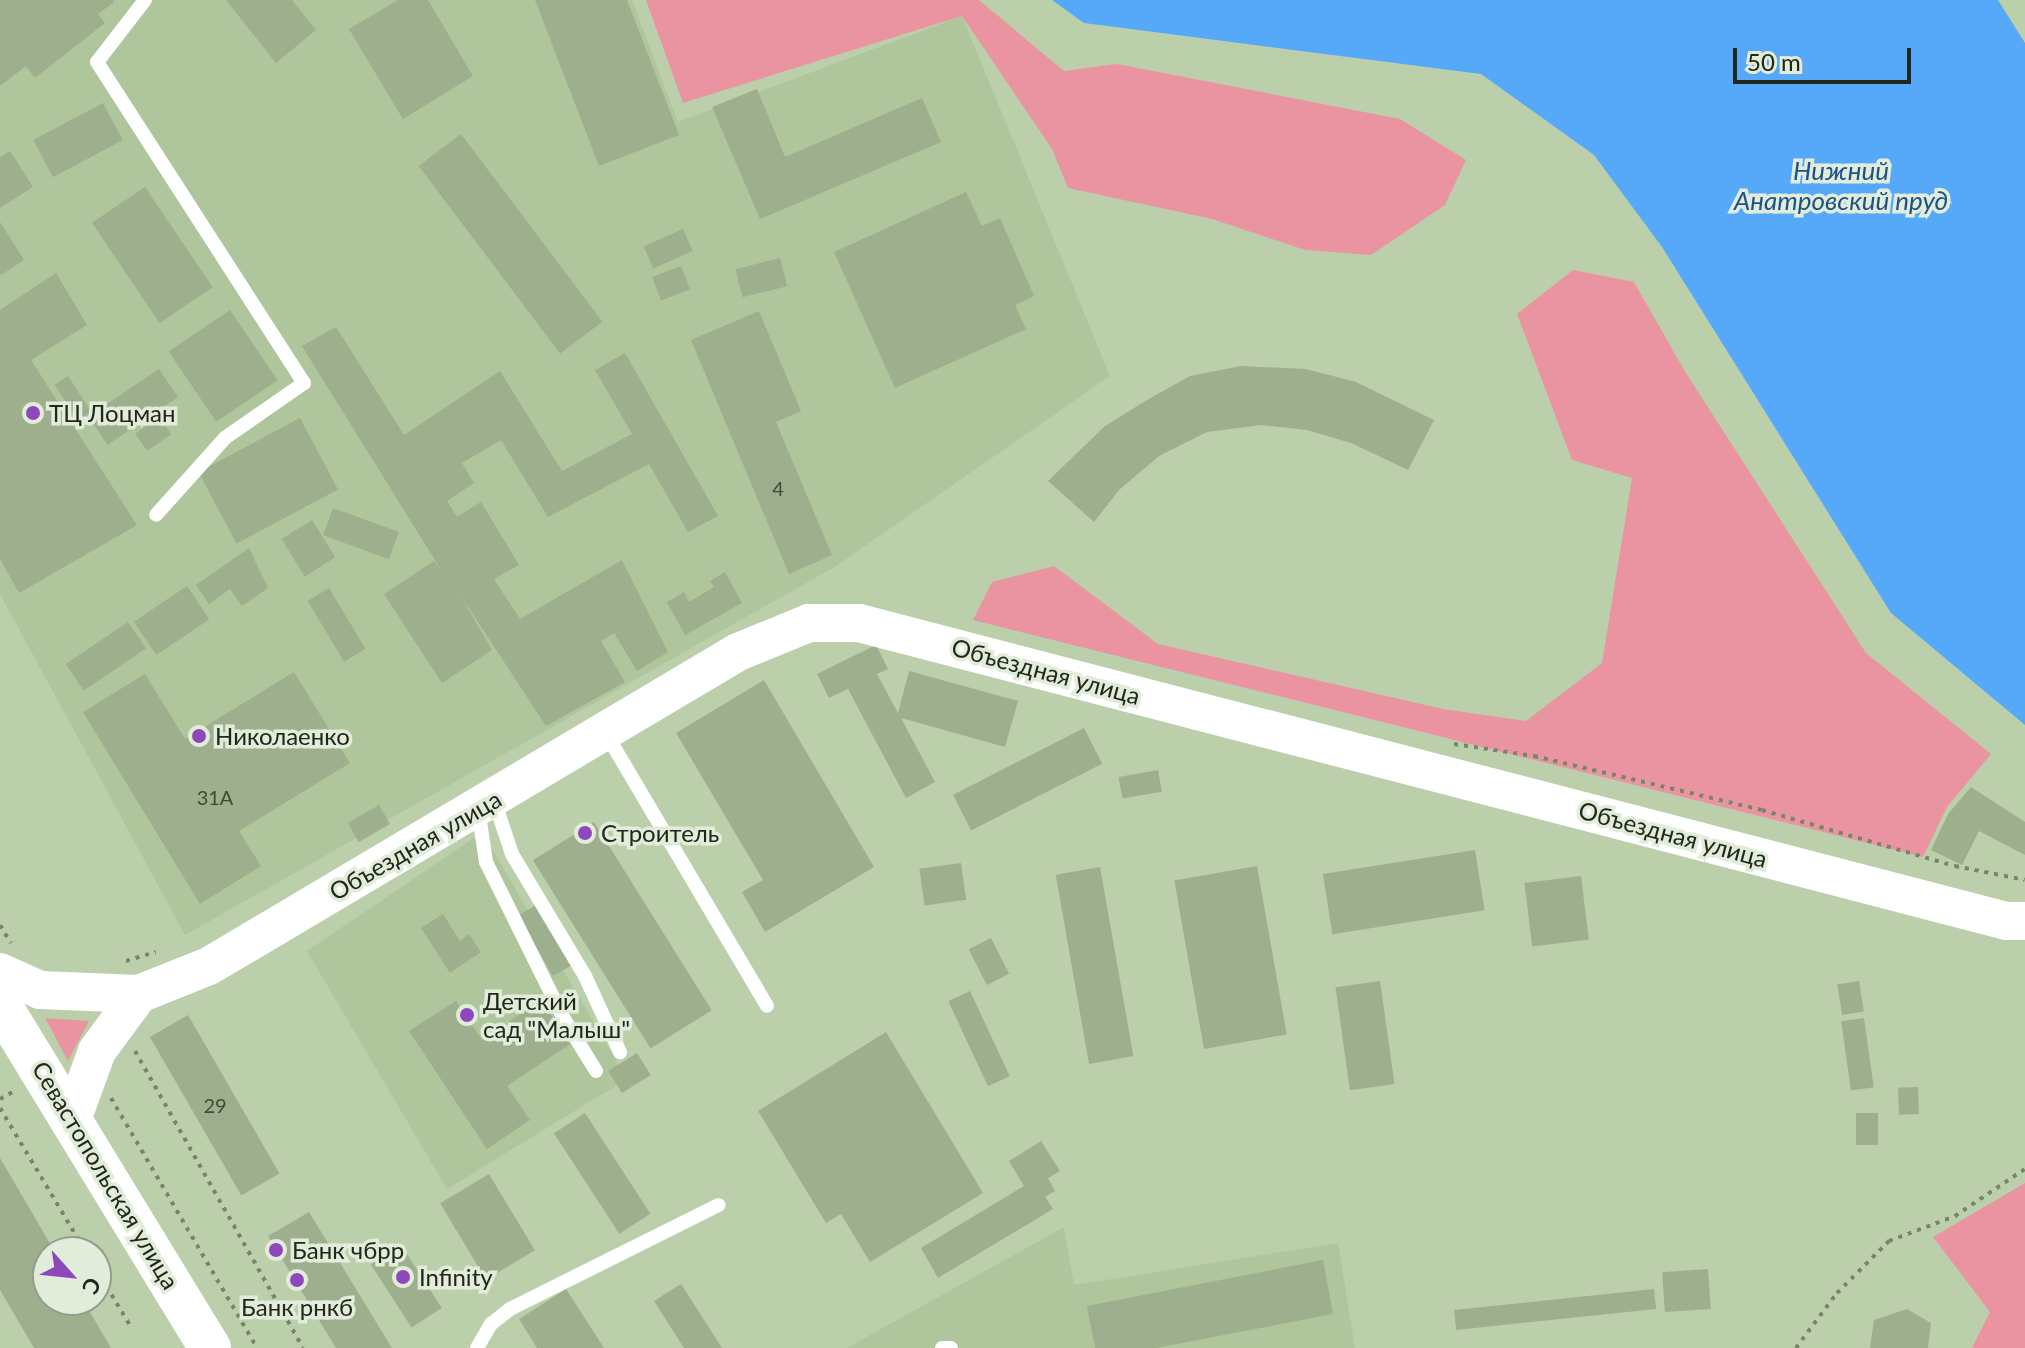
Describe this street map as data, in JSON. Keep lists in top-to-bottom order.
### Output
{
  "streets": {
    "main road": ["Объездная улица", "Севастопольская улица"]
  },
  "water": ["Нижний Анатровский пруд"],
  "places": [
    "ТЦ Лоцман",
    "Николаенко",
    "Строитель",
    "Детский сад \"Малыш\"",
    "Банк чбрр",
    "Infinity",
    "Банк рнкб"
  ],
  "house_numbers": ["4", "31А", "29"],
  "scale_bar": "50 m",
  "north": "bottom right"
}
